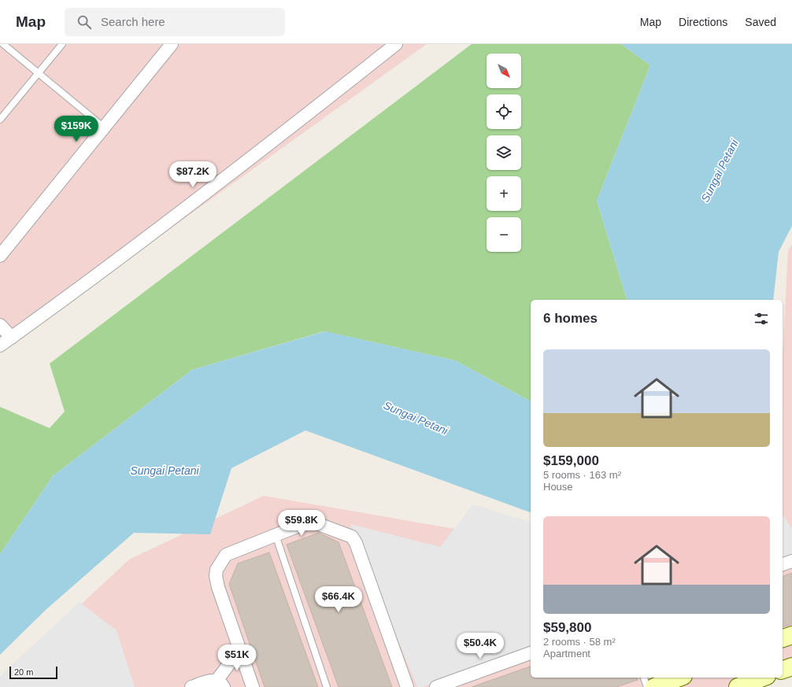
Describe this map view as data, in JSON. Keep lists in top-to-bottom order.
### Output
{
  "water": ["Sungai Petani"],
  "scale_bar": "20 m",
  "north": "bottom right",
  "page": {
    "header": "Map",
    "search": "Search here",
    "nav": ["Map", "Directions", "Saved"],
    "map_buttons": ["+", "−"],
    "price": [
      "$159K",
      "$87.2K",
      "$59.8K",
      "$66.4K",
      "$50.4K",
      "$51K"
    ],
    "heading": "6 homes",
    "list": [
      {
        "name": "$159,000",
        "note": "5 rooms · 163 m² · House"
      },
      {
        "name": "$59,800",
        "note": "2 rooms · 58 m² · Apartment"
      }
    ],
    "scale": "20 m"
  }
}
